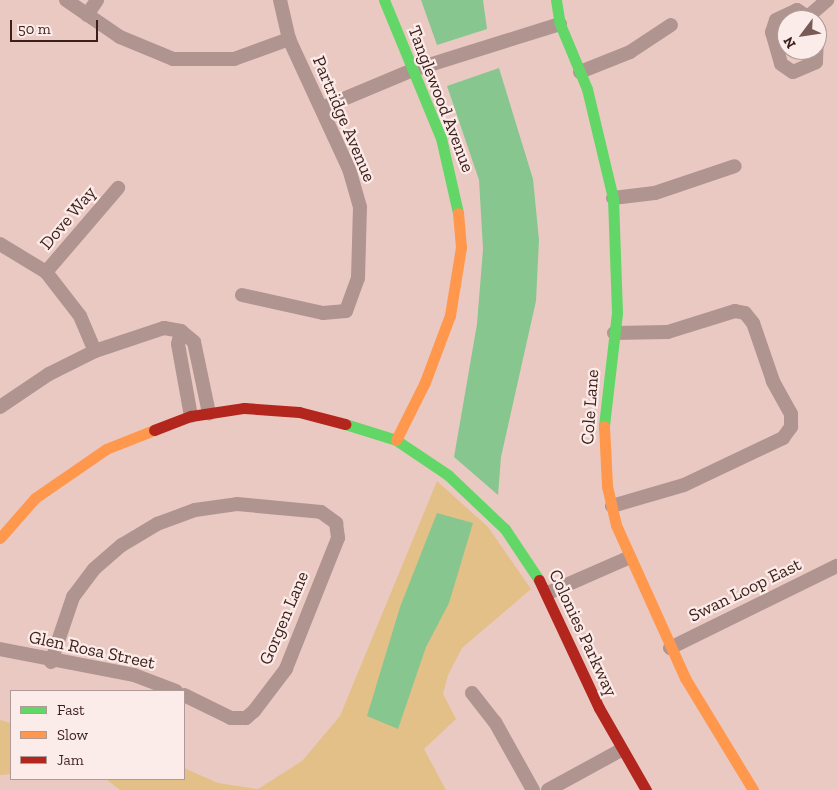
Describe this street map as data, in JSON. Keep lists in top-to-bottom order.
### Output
{
  "streets": {
    "street": [
      "Tanglewood Avenue",
      "Partridge Avenue",
      "Dove Way",
      "Cole Lane",
      "Swan Loop East",
      "Gorgen Lane",
      "Colonies Parkway",
      "Glen Rosa Street"
    ]
  },
  "crossings": [
    ["Tanglewood Avenue", "Colonies Parkway"],
    ["Cole Lane", "Swan Loop East"],
    ["Gorgen Lane", "Glen Rosa Street"]
  ],
  "legend": ["Fast", "Slow", "Jam"],
  "scale_bar": "50 m",
  "north": "bottom left"
}
